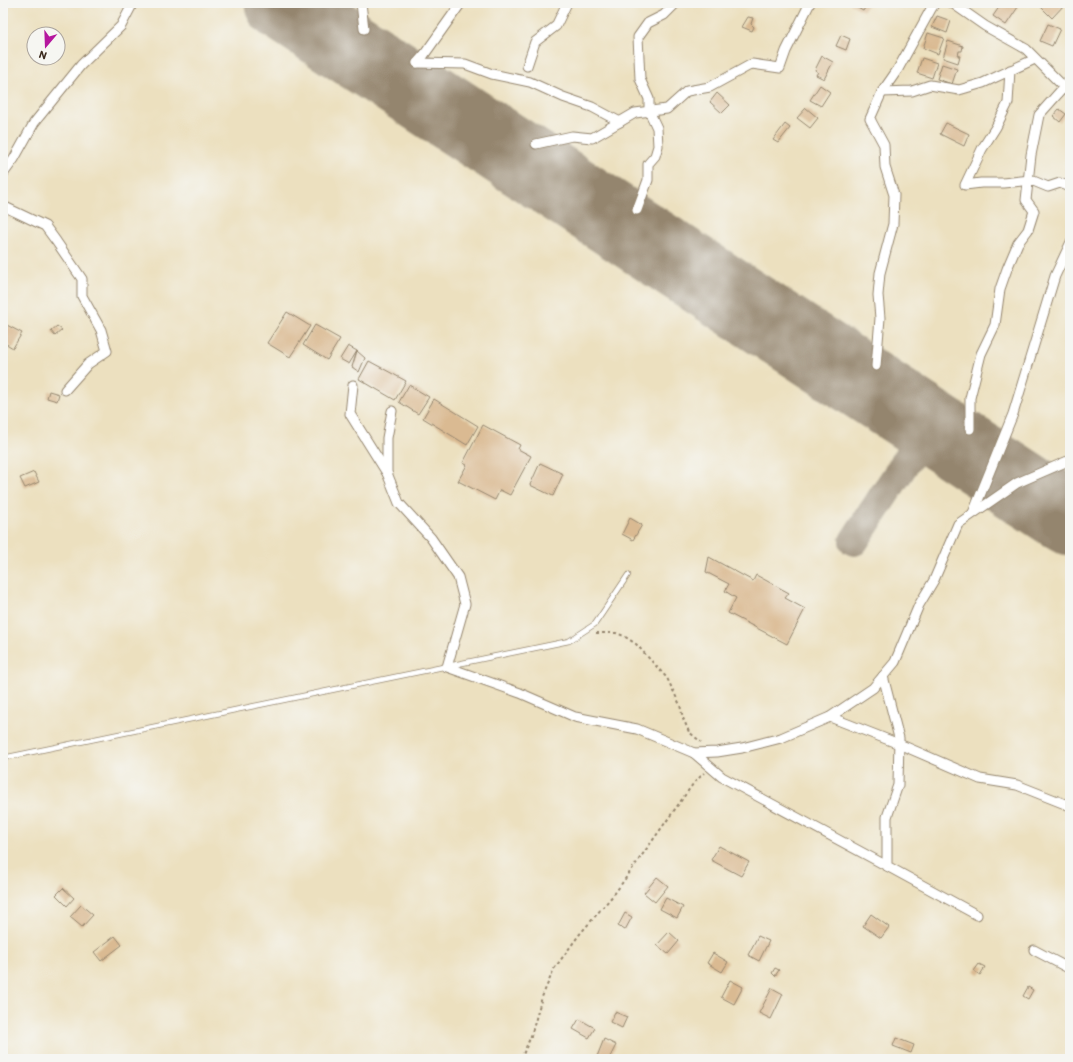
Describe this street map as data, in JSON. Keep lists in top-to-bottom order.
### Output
{
  "north": "bottom"
}
